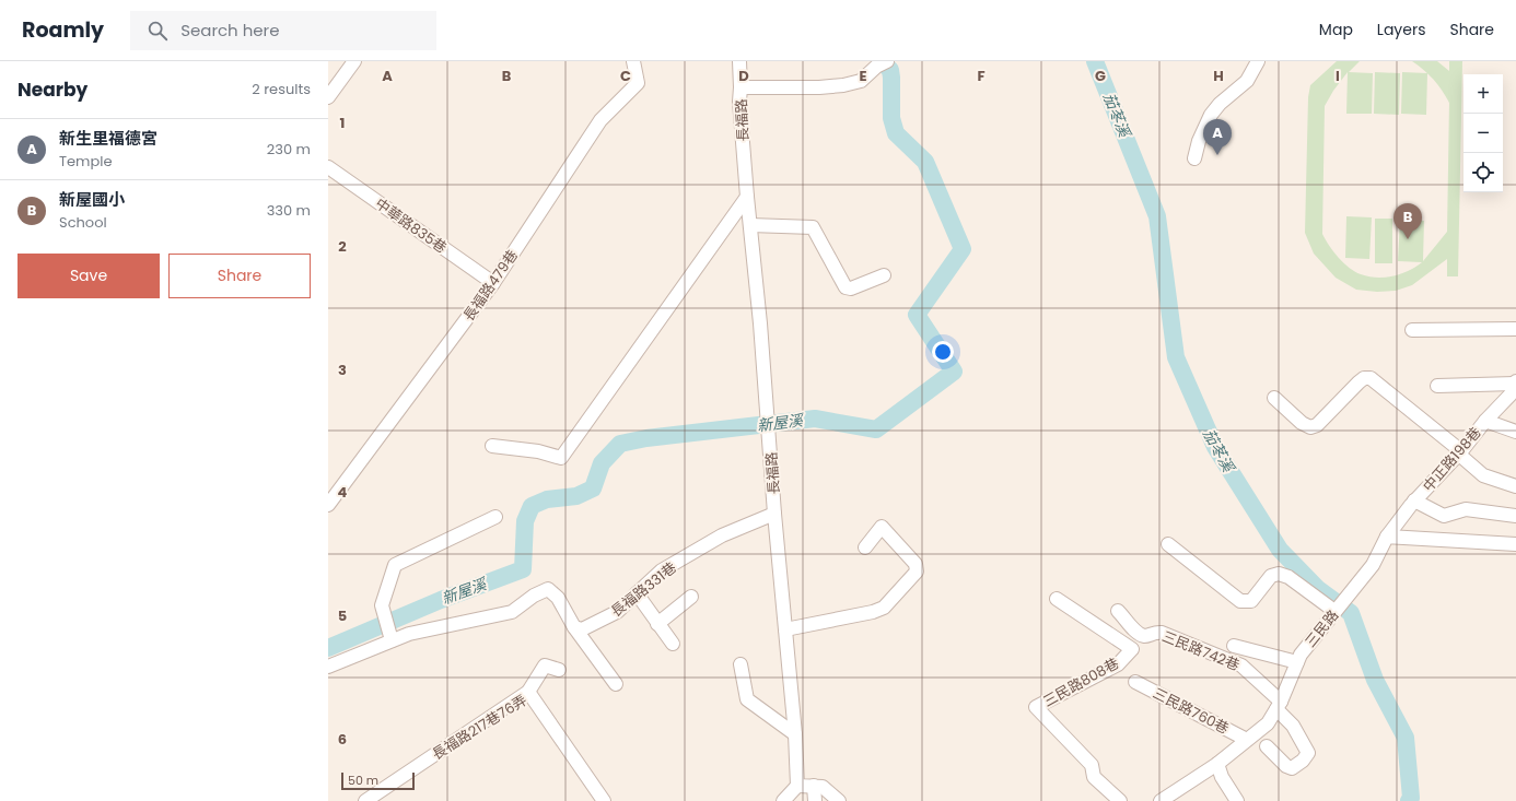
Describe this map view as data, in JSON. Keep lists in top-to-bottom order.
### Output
{
  "streets": {
    "street": [
      "長福路",
      "中華路835巷",
      "長福路479巷",
      "中正路198巷",
      "長福路331巷",
      "三民路",
      "三民路742巷",
      "三民路808巷",
      "三民路760巷",
      "長福路217巷76弄"
    ]
  },
  "crossings": [
    ["長福路", "長福路331巷"],
    ["中華路835巷", "長福路479巷"],
    ["中正路198巷", "三民路"],
    ["三民路", "三民路742巷"],
    ["三民路", "三民路760巷"]
  ],
  "water": ["茄苳溪", "新屋溪"],
  "scale_bar": "50 m",
  "page": {
    "header": "Roamly",
    "search": "Search here",
    "nav": ["Map", "Layers", "Share"],
    "heading": ["Nearby", "2 results"],
    "map_buttons": ["+", "−"],
    "list": [
      {
        "mark": "A",
        "name": "新生里福德宮",
        "note": "Temple",
        "value": "230 m"
      },
      {
        "mark": "B",
        "name": "新屋國小",
        "note": "School",
        "value": "330 m"
      }
    ],
    "pins": ["A", "B"],
    "buttons": ["Save", "Share"],
    "scale": "50 m"
  },
  "grid": {
    "columns": [
      "A",
      "B",
      "C",
      "D",
      "E",
      "F",
      "G",
      "H",
      "I"
    ],
    "rows": [
      "1",
      "2",
      "3",
      "4",
      "5",
      "6"
    ]
  }
}
